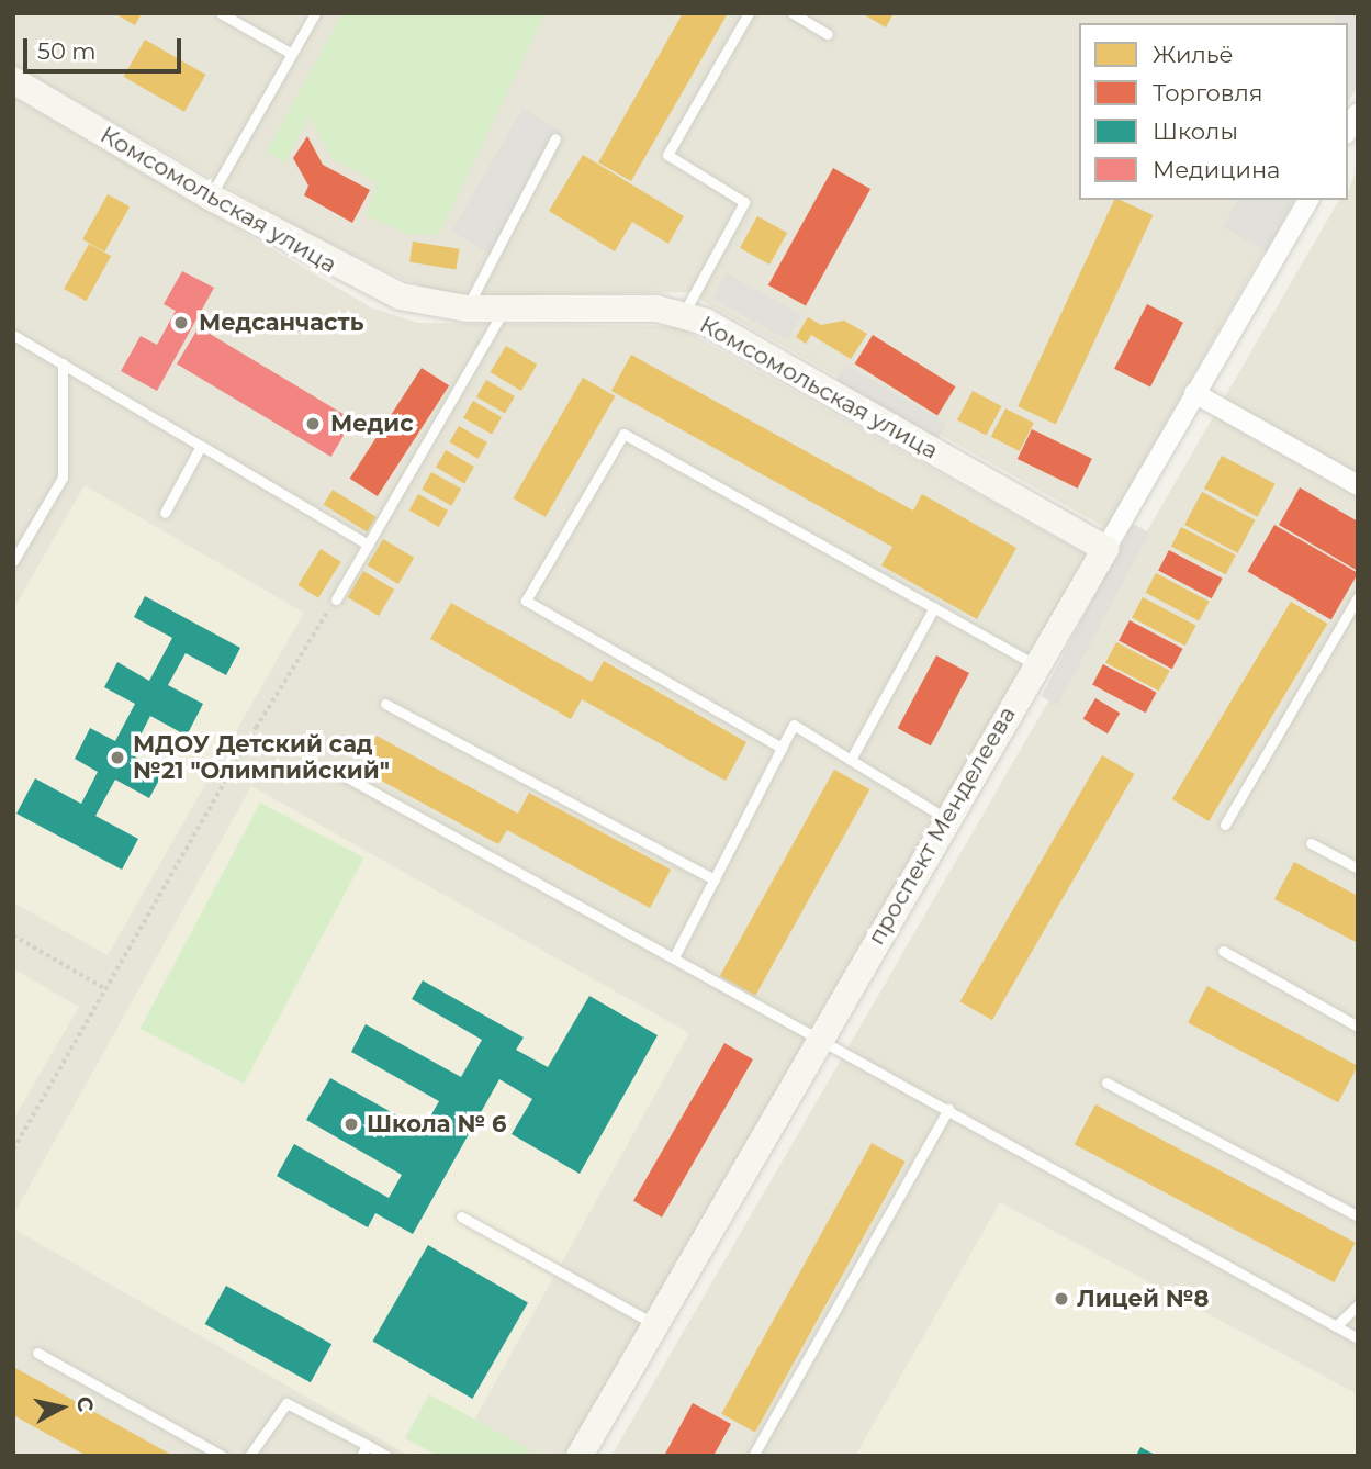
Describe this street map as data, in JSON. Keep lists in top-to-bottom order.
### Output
{
  "streets": {
    "street": ["Комсомольская улица", "проспект Менделеева"]
  },
  "crossings": [
    ["Комсомольская улица", "проспект Менделеева"]
  ],
  "places": [
    "Медсанчасть",
    "Медис",
    "МДОУ Детский сад №21 \"Олимпийский\"",
    "Школа № 6",
    "Лицей №8"
  ],
  "legend": [
    "Жильё",
    "Торговля",
    "Школы",
    "Медицина"
  ],
  "scale_bar": "50 m",
  "north": "right"
}
